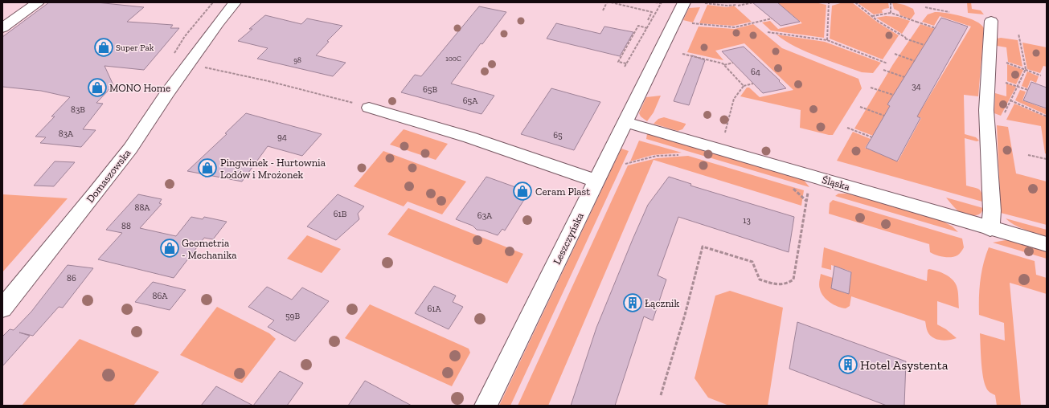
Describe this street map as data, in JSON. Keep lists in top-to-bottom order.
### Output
{
  "streets": {
    "street": ["Domaszowska", "Śląska", "Leszczyńska"]
  },
  "crossings": [
    ["Śląska", "Leszczyńska"]
  ],
  "places": {
    "shop": [
      "Super Pak",
      "MONO Home",
      "Pingwinek - Hurtownia Lodów i Mrożonek",
      "Ceram Plast",
      "Geometria - Mechanika"
    ],
    "building": ["Łącznik", "Hotel Asystenta"]
  },
  "house_numbers": [
    "100C",
    "98",
    "64",
    "34",
    "65B",
    "65A",
    "83B",
    "83A",
    "65",
    "94",
    "88A",
    "61B",
    "63A",
    "13",
    "88",
    "86",
    "86A",
    "61A",
    "59B"
  ]
}
